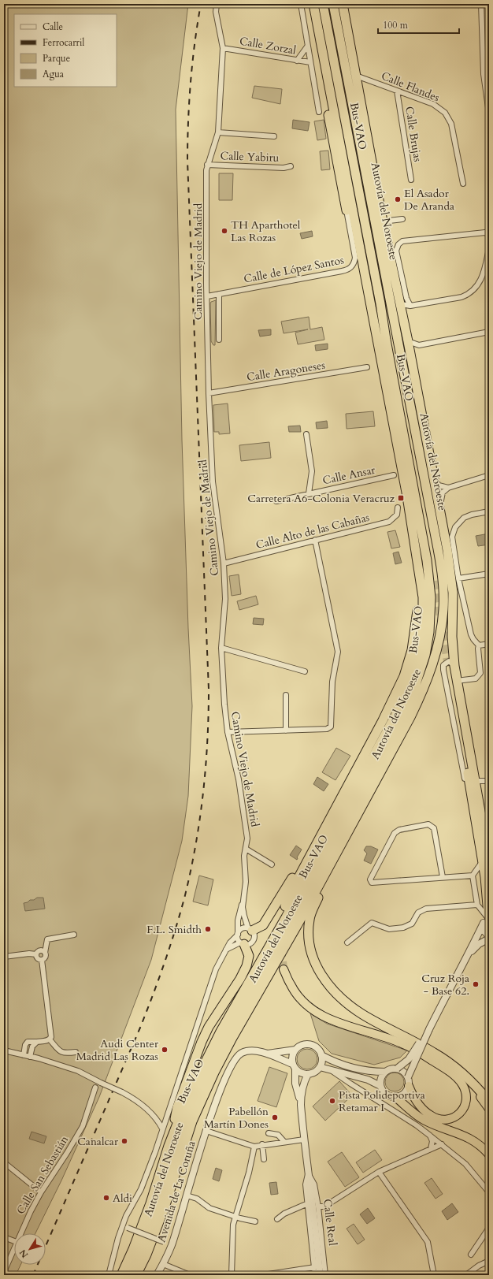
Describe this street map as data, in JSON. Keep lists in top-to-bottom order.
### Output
{
  "streets": {
    "highway": ["Bus-VAO", "Autovía del Noroeste"],
    "street": [
      "Calle Zorzal",
      "Calle Flandes",
      "Calle Brujas",
      "Calle Yabiru",
      "Camino Viejo de Madrid",
      "Calle de López Santos",
      "Calle Aragoneses",
      "Calle Ansar",
      "Calle Alto de las Cabañas",
      "Calle San Sebastián",
      "Avenida de La Coruña",
      "Calle Real"
    ]
  },
  "crossings": [
    ["Calle Zorzal", "Camino Viejo de Madrid"],
    ["Calle Flandes", "Calle Brujas"],
    ["Calle Yabiru", "Camino Viejo de Madrid"],
    ["Camino Viejo de Madrid", "Calle de López Santos"],
    ["Camino Viejo de Madrid", "Calle Aragoneses"],
    ["Camino Viejo de Madrid", "Calle Alto de las Cabañas"],
    ["Avenida de La Coruña", "Calle Real"]
  ],
  "places": {
    "other": [
      "El Asador De Aranda",
      "TH Aparthotel Las Rozas",
      "F.L. Smidth",
      "Cruz Roja - Base 62.",
      "Audi Center Madrid Las Rozas",
      "Pista Polideportiva Retamar I",
      "Pabellón Martín Dones",
      "Canalcar",
      "Aldi"
    ],
    "transit": ["Carretera A6-Colonia Veracruz"]
  },
  "legend": [
    "Calle",
    "Ferrocarril",
    "Parque",
    "Agua"
  ],
  "scale_bar": "100 m",
  "north": "bottom left"
}
